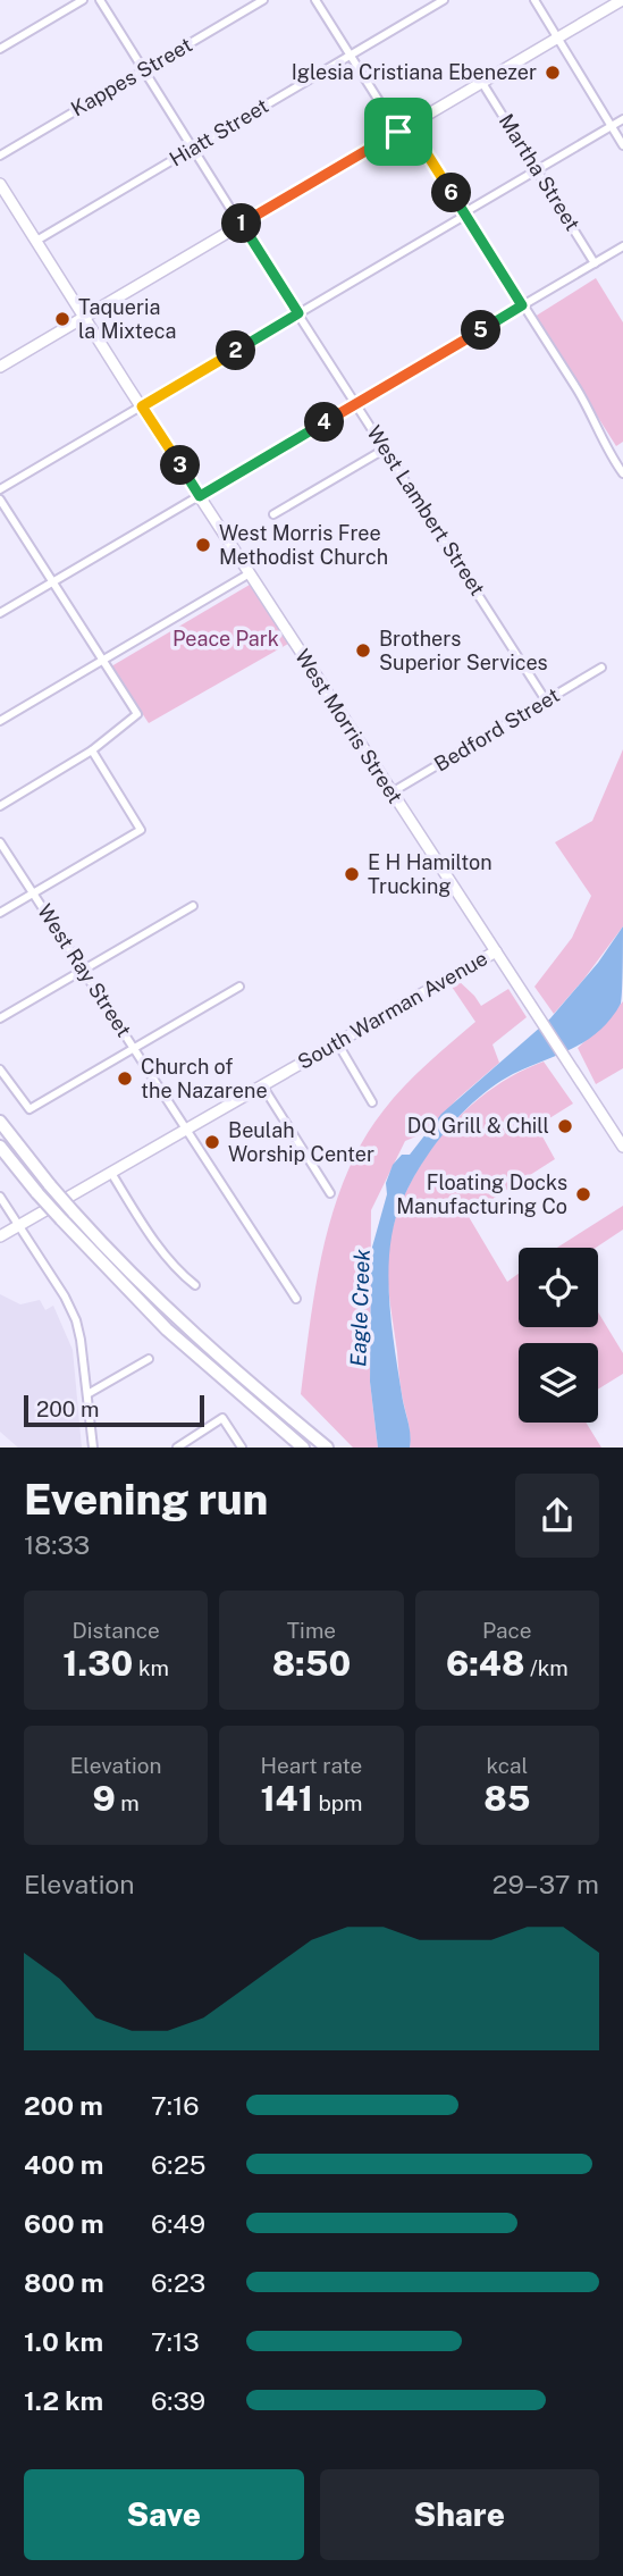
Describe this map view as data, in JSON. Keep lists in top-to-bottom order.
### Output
{
  "streets": {
    "main road": ["West Morris Street", "South Warman Avenue"],
    "street": [
      "Kappes Street",
      "Hiatt Street",
      "Martha Street",
      "West Lambert Street",
      "Bedford Street",
      "West Ray Street"
    ]
  },
  "crossings": [
    ["Kappes Street", "West Lambert Street"],
    ["Hiatt Street", "West Lambert Street"],
    ["Hiatt Street", "West Morris Street"],
    ["West Lambert Street", "Bedford Street"],
    ["West Morris Street", "Bedford Street"],
    ["West Morris Street", "South Warman Avenue"],
    ["West Ray Street", "South Warman Avenue"]
  ],
  "water": ["Eagle Creek"],
  "parks": ["Peace Park"],
  "places": [
    "Iglesia Cristiana Ebenezer",
    "Taqueria la Mixteca",
    "West Morris Free Methodist Church",
    "Brothers Superior Services",
    "E H Hamilton Trucking",
    "Church of the Nazarene",
    "DQ Grill & Chill",
    "Beulah Worship Center",
    "Floating Docks Manufacturing Co"
  ],
  "scale_bar": "200 m",
  "page": {
    "pins": [
      "6",
      "1",
      "5",
      "2",
      "4",
      "3"
    ],
    "scale": "200 m",
    "heading": ["Evening run", "18:33"],
    "stats": [
      ["Distance", "1.30 km"],
      ["Time", "8:50"],
      ["Pace", "6:48 /km"],
      ["Elevation", "9 m"],
      ["Heart rate", "141 bpm"],
      ["kcal", "85"]
    ],
    "chart": ["Elevation", "29–37 m"],
    "list": [
      {
        "name": "200 m",
        "note": "7:16"
      },
      {
        "name": "400 m",
        "note": "6:25"
      },
      {
        "name": "600 m",
        "note": "6:49"
      },
      {
        "name": "800 m",
        "note": "6:23"
      },
      {
        "name": "1.0 km",
        "note": "7:13"
      },
      {
        "name": "1.2 km",
        "note": "6:39"
      }
    ],
    "buttons": ["Save", "Share"]
  }
}
